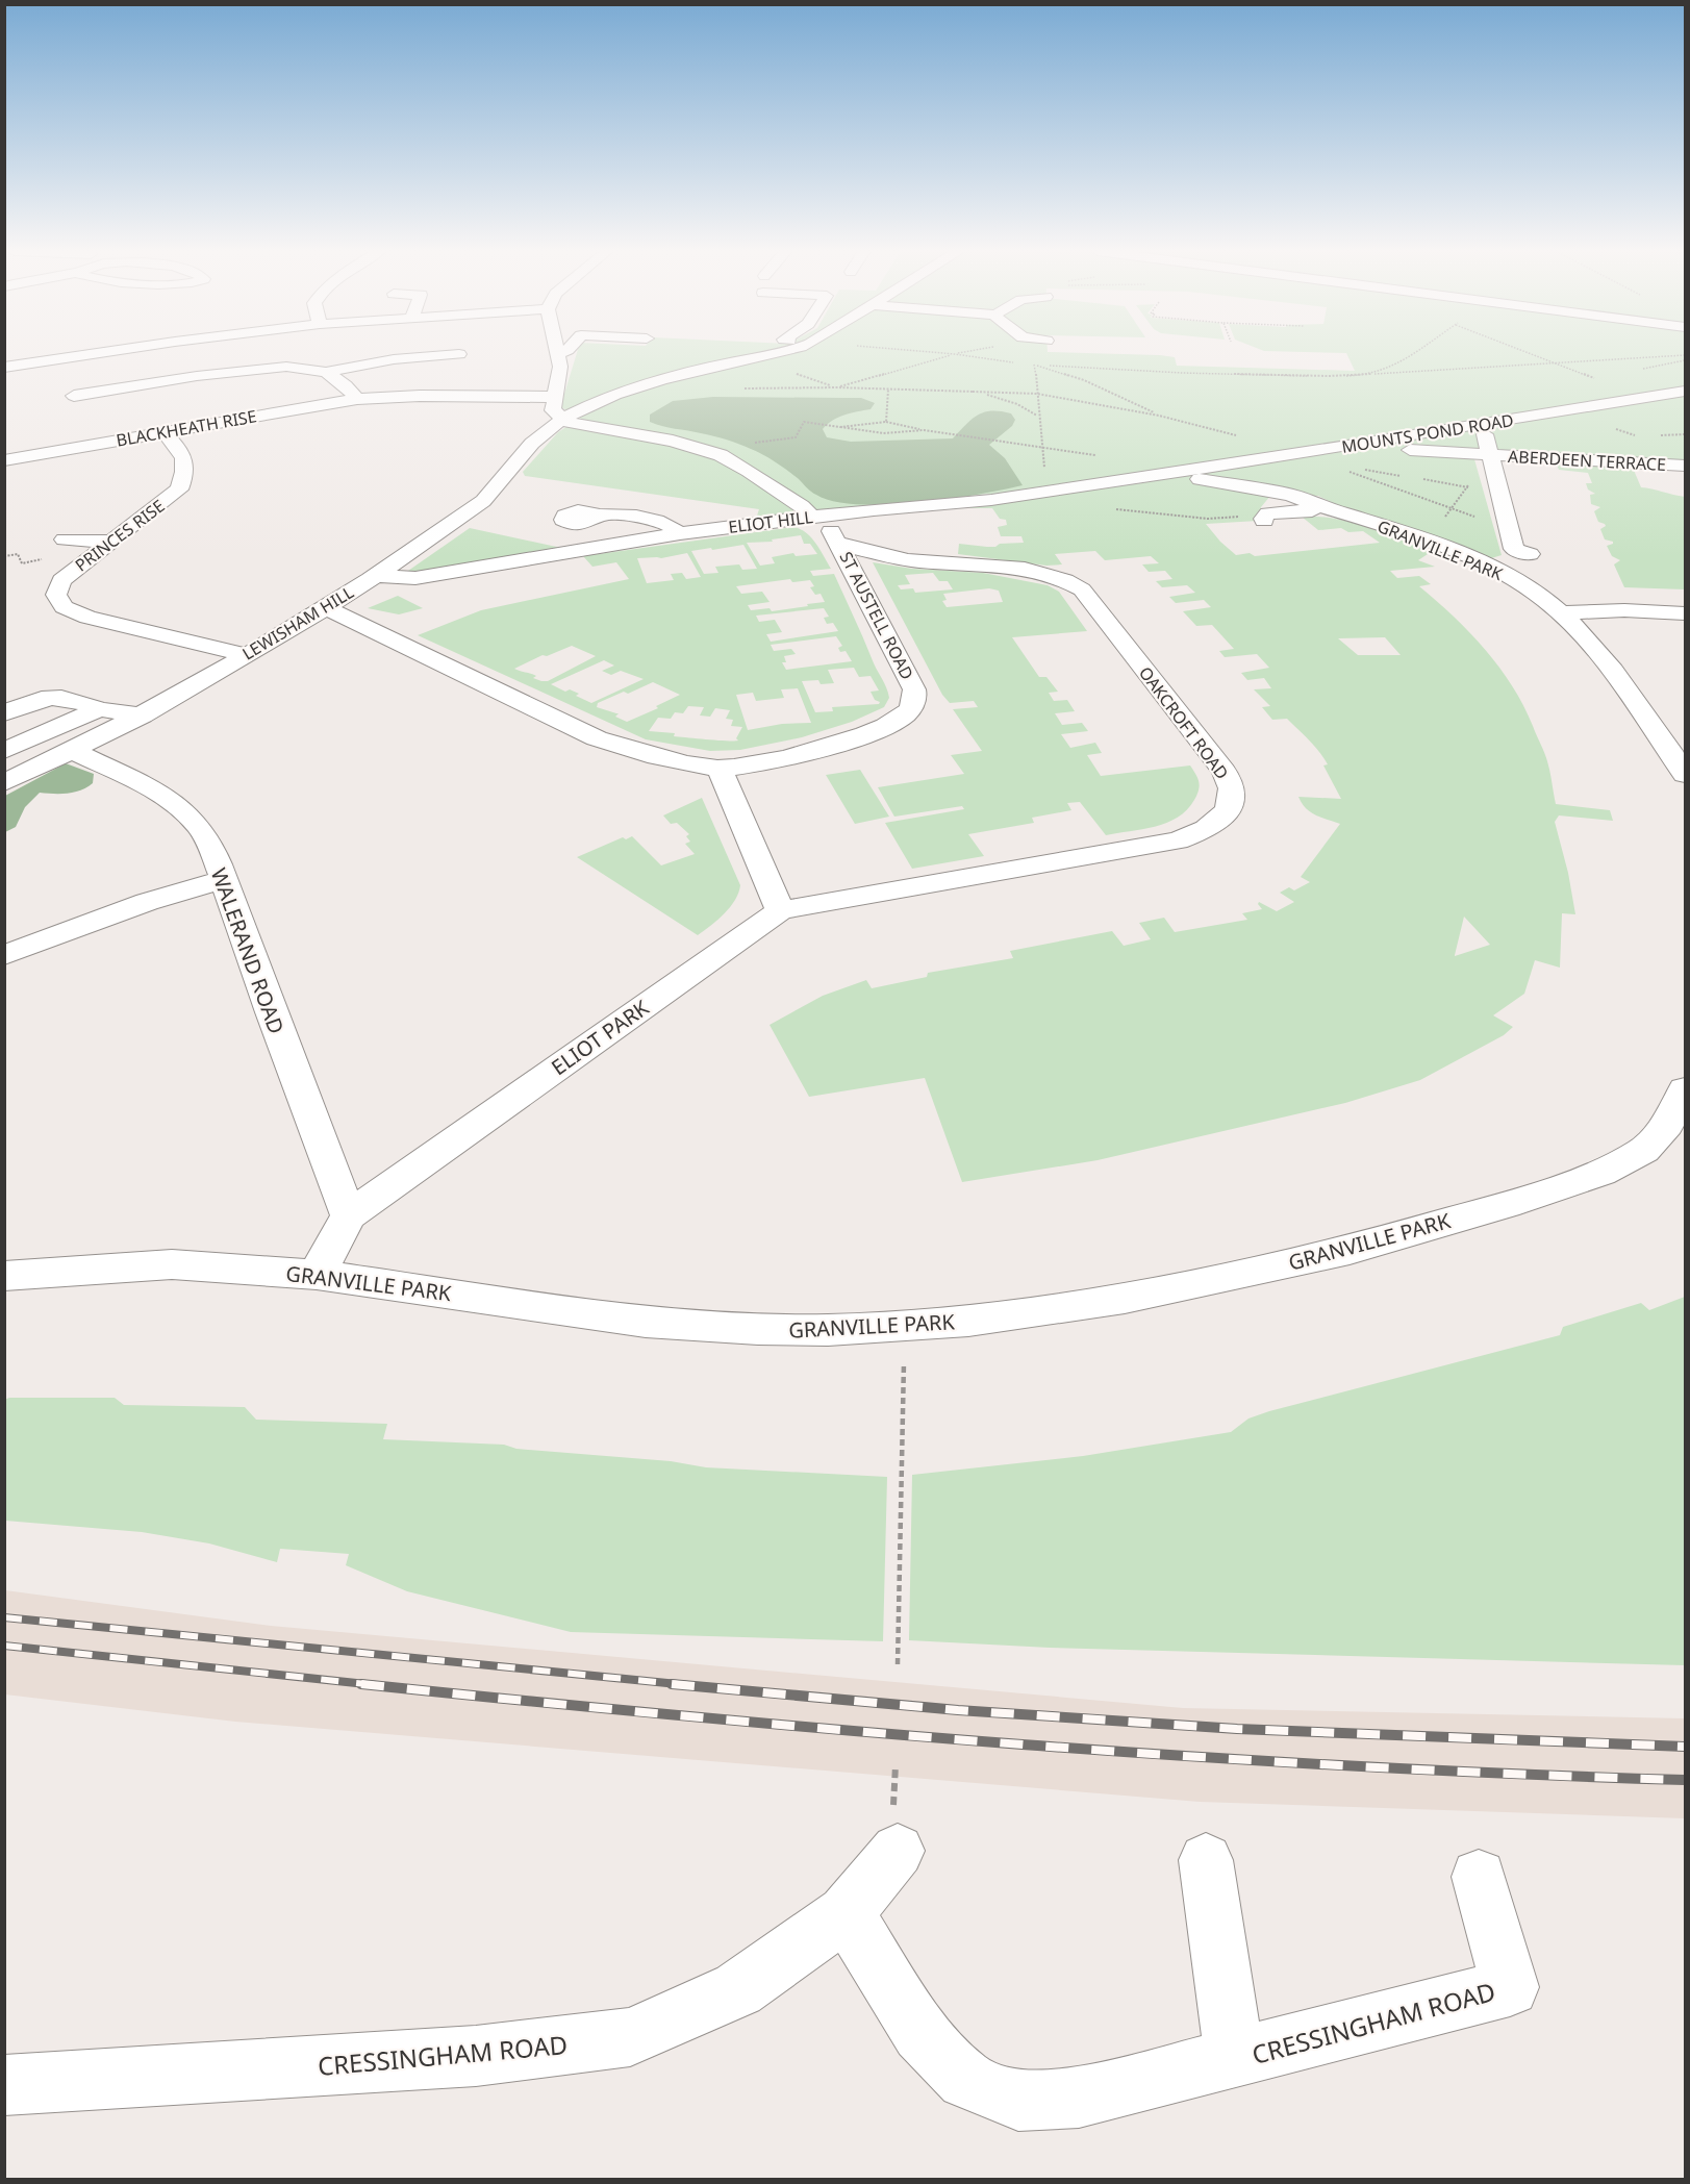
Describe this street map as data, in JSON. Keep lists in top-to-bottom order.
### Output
{
  "streets": {
    "street": [
      "BLACKHEATH RISE",
      "MOUNTS POND ROAD",
      "ABERDEEN TERRACE",
      "ELIOT HILL",
      "PRINCES RISE",
      "GRANVILLE PARK",
      "ST AUSTELL ROAD",
      "LEWISHAM HILL",
      "OAKCROFT ROAD",
      "WALERAND ROAD",
      "ELIOT PARK",
      "CRESSINGHAM ROAD"
    ]
  },
  "crossings": [
    ["BLACKHEATH RISE", "PRINCES RISE"],
    ["MOUNTS POND ROAD", "ABERDEEN TERRACE"],
    ["MOUNTS POND ROAD", "ELIOT HILL"],
    ["MOUNTS POND ROAD", "GRANVILLE PARK"],
    ["ELIOT HILL", "GRANVILLE PARK"],
    ["ELIOT HILL", "ST AUSTELL ROAD"],
    ["ELIOT HILL", "LEWISHAM HILL"],
    ["PRINCES RISE", "LEWISHAM HILL"],
    ["GRANVILLE PARK", "ELIOT PARK"],
    ["ST AUSTELL ROAD", "LEWISHAM HILL"],
    ["ST AUSTELL ROAD", "OAKCROFT ROAD"],
    ["LEWISHAM HILL", "WALERAND ROAD"],
    ["OAKCROFT ROAD", "ELIOT PARK"],
    ["WALERAND ROAD", "ELIOT PARK"]
  ]
}
